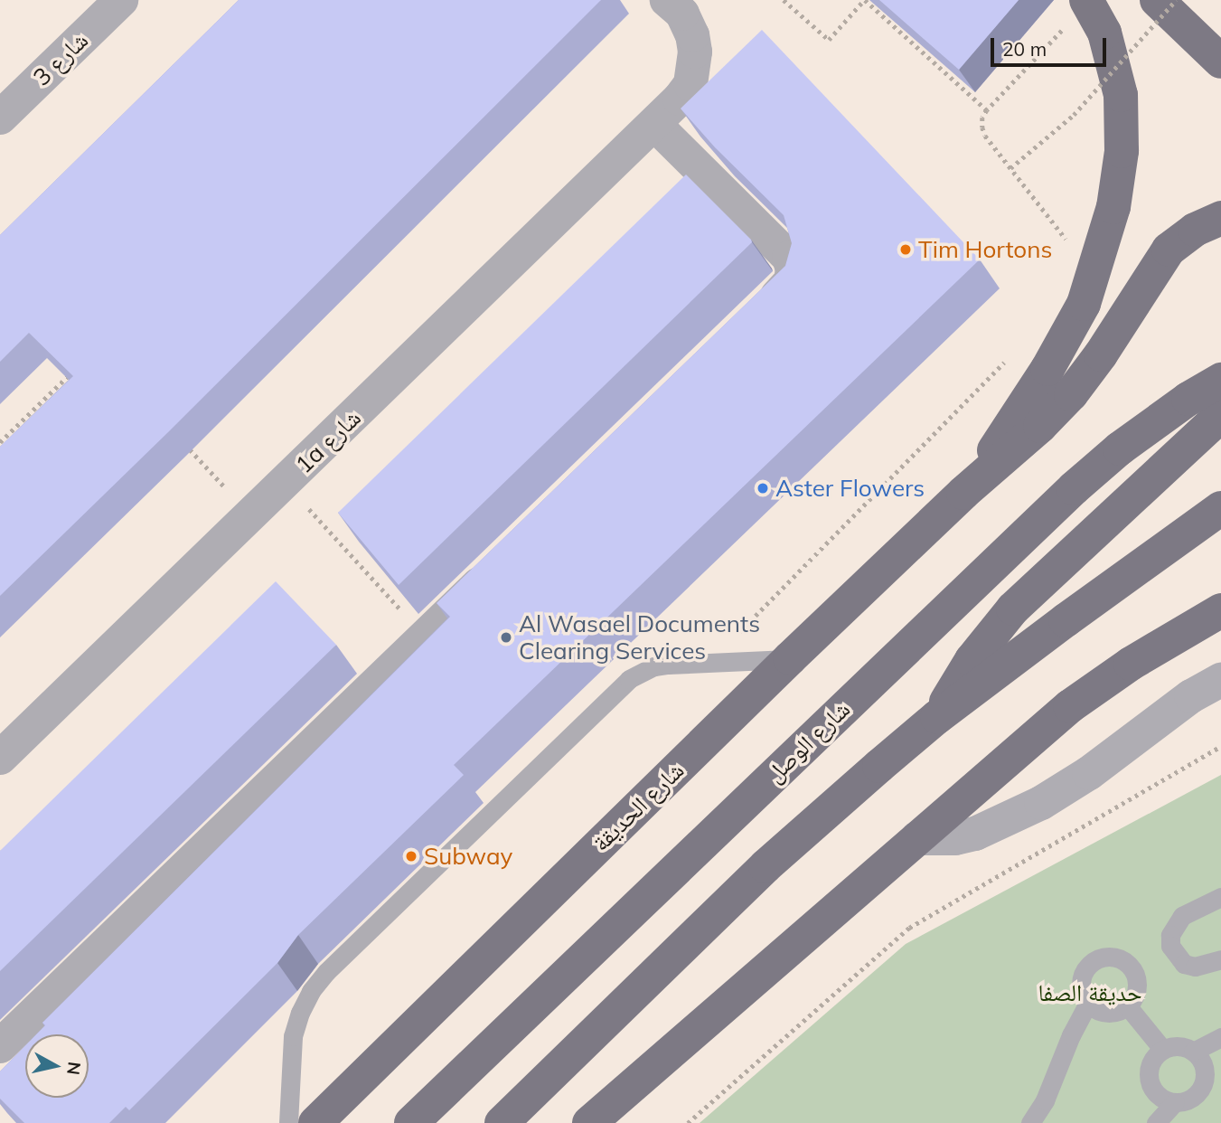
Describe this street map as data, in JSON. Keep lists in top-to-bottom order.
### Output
{
  "streets": {
    "main road": ["شارع الوصل", "شارع الحديقة"],
    "street": ["شارع 3", "1a شارع"]
  },
  "parks": ["حديقة الصفا"],
  "places": [
    "Tim Hortons",
    "Aster Flowers",
    "Al Wasael Documents Clearing Services",
    "Subway"
  ],
  "scale_bar": "20 m",
  "north": "right"
}
